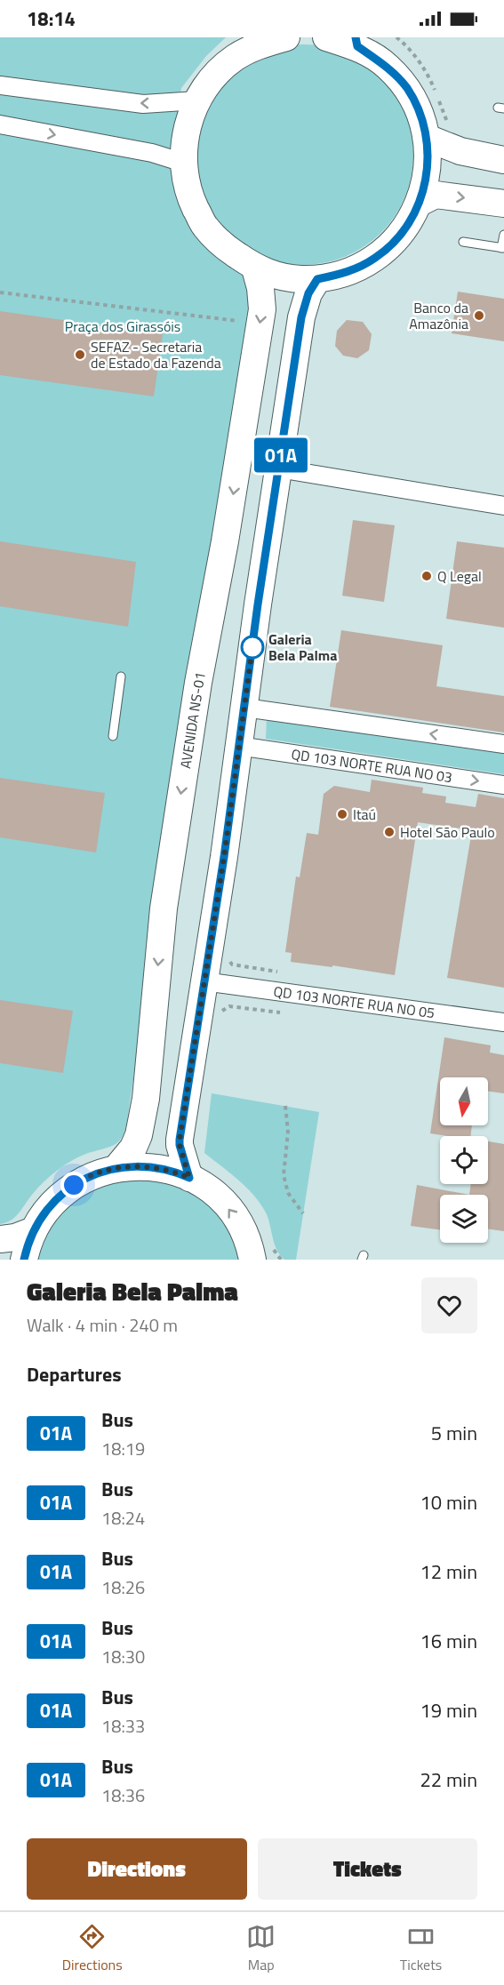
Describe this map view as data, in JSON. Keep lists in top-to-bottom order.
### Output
{
  "streets": {
    "main road": ["AVENIDA NS-01"],
    "street": ["QD 103 NORTE RUA NO 03", "QD 103 NORTE RUA NO 05"]
  },
  "parks": ["Praça dos Girassóis"],
  "places": [
    "Banco da Amazônia",
    "SEFAZ - Secretaria de Estado da Fazenda",
    "Q Legal",
    "Galeria Bela Palma",
    "Itaú",
    "Hotel São Paulo"
  ],
  "lines": ["bus line 01A"],
  "north": "bottom",
  "page": {
    "status": "18:14",
    "on_map": "01A",
    "heading": [
      ["Galeria Bela Palma", "Walk · 4 min · 240 m"],
      "Departures"
    ],
    "list": [
      {
        "mark": "01A",
        "name": "Bus",
        "note": "18:19",
        "value": "5 min"
      },
      {
        "mark": "01A",
        "name": "Bus",
        "note": "18:24",
        "value": "10 min"
      },
      {
        "mark": "01A",
        "name": "Bus",
        "note": "18:26",
        "value": "12 min"
      },
      {
        "mark": "01A",
        "name": "Bus",
        "note": "18:30",
        "value": "16 min"
      },
      {
        "mark": "01A",
        "name": "Bus",
        "note": "18:33",
        "value": "19 min"
      },
      {
        "mark": "01A",
        "name": "Bus",
        "note": "18:36",
        "value": "22 min"
      }
    ],
    "buttons": ["Directions", "Tickets"],
    "tabs": ["Directions", "Map", "Tickets"]
  }
}
